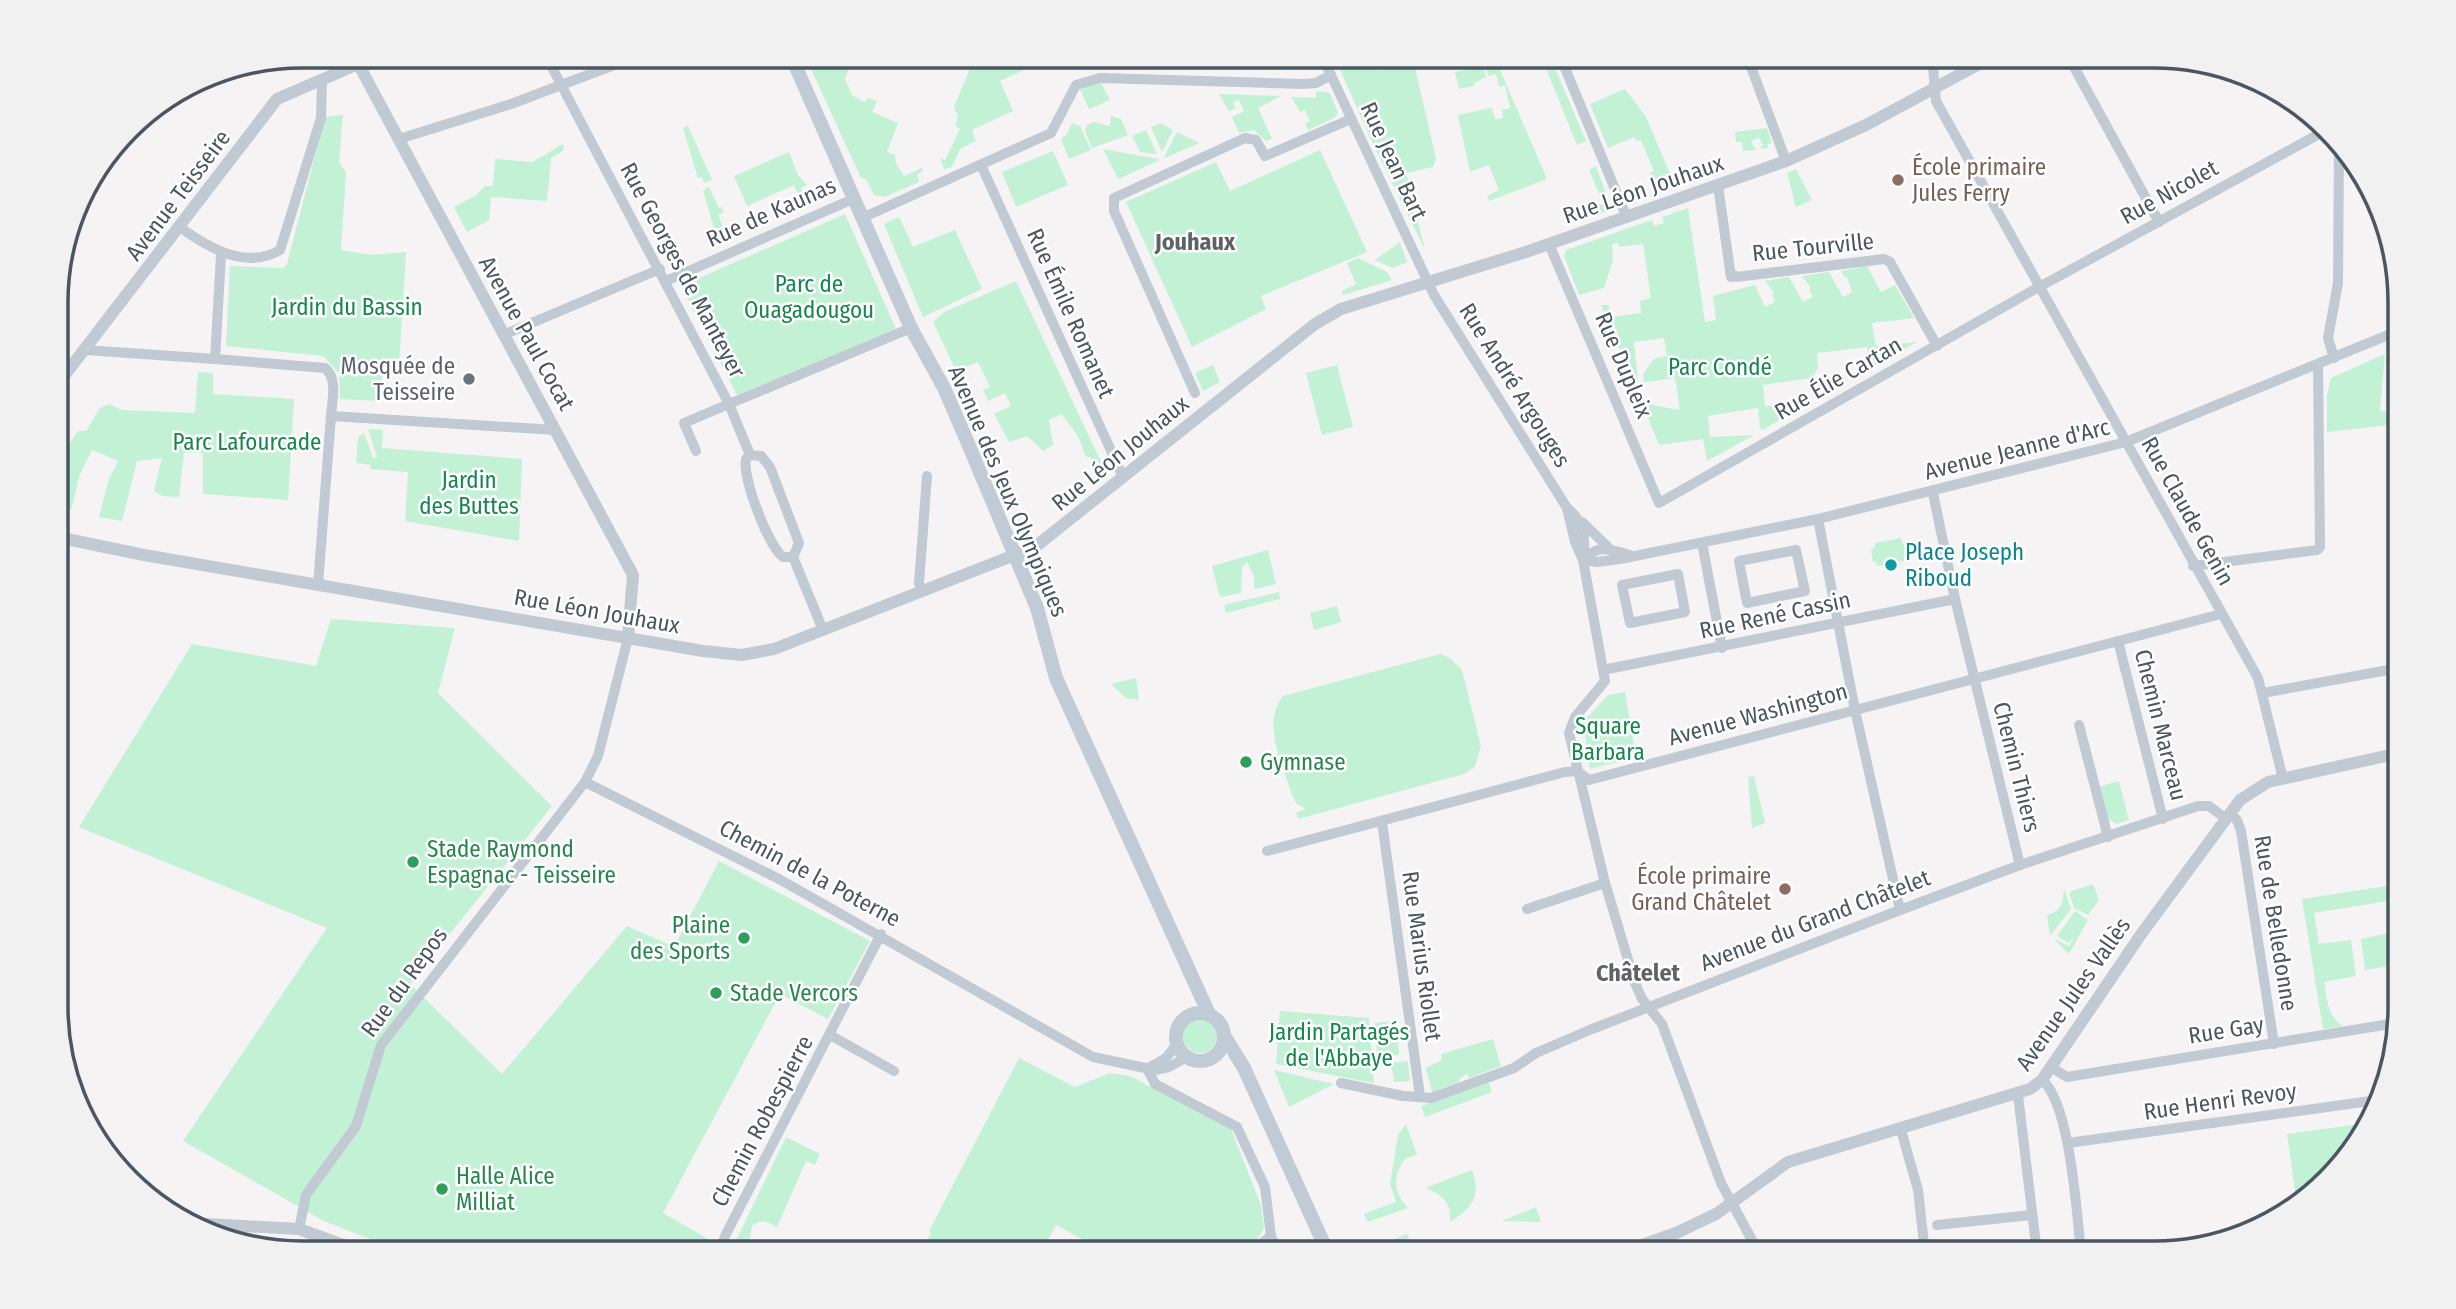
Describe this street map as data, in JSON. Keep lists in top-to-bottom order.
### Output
{
  "streets": {
    "main road": ["Avenue des Jeux Olympiques"],
    "street": [
      "Rue Jean Bart",
      "Rue Léon Jouhaux",
      "Rue Nicolet",
      "Avenue Teisseire",
      "Rue de Kaunas",
      "Rue Tourville",
      "Rue Georges de Manteyer",
      "Rue Émile Romanet",
      "Avenue Paul Cocat",
      "Rue Dupleix",
      "Rue Élie Cartan",
      "Rue André Argouges",
      "Avenue Jeanne d'Arc",
      "Rue Claude Genin",
      "Rue René Cassin",
      "Avenue Washington",
      "Chemin Marceau",
      "Chemin Thiers",
      "Chemin de la Poterne",
      "Avenue du Grand Châtelet",
      "Rue de Belledonne",
      "Rue Marius Riollet",
      "Rue du Repos",
      "Avenue Jules Vallès",
      "Rue Gay",
      "Rue Henri Revoy",
      "Chemin Robespierre"
    ]
  },
  "crossings": [
    ["Rue Jean Bart", "Rue Léon Jouhaux"],
    ["Rue Jean Bart", "Rue André Argouges"],
    ["Rue Léon Jouhaux", "Rue Tourville"],
    ["Rue Léon Jouhaux", "Rue Émile Romanet"],
    ["Rue Léon Jouhaux", "Avenue Paul Cocat"],
    ["Rue Léon Jouhaux", "Rue Dupleix"],
    ["Rue Léon Jouhaux", "Rue André Argouges"],
    ["Rue Léon Jouhaux", "Avenue des Jeux Olympiques"],
    ["Rue Léon Jouhaux", "Rue Claude Genin"],
    ["Rue Nicolet", "Rue Élie Cartan"],
    ["Rue Nicolet", "Rue Claude Genin"],
    ["Rue de Kaunas", "Rue Georges de Manteyer"],
    ["Rue de Kaunas", "Avenue des Jeux Olympiques"],
    ["Rue Tourville", "Rue Élie Cartan"],
    ["Rue Georges de Manteyer", "Avenue des Jeux Olympiques"],
    ["Rue Dupleix", "Rue Élie Cartan"],
    ["Rue Élie Cartan", "Rue Claude Genin"],
    ["Rue André Argouges", "Avenue Jeanne d'Arc"],
    ["Avenue Jeanne d'Arc", "Rue Claude Genin"],
    ["Avenue Jeanne d'Arc", "Chemin Thiers"],
    ["Avenue des Jeux Olympiques", "Chemin de la Poterne"],
    ["Rue Claude Genin", "Avenue Washington"],
    ["Rue Claude Genin", "Avenue Jules Vallès"],
    ["Rue René Cassin", "Chemin Thiers"],
    ["Avenue Washington", "Chemin Marceau"],
    ["Avenue Washington", "Chemin Thiers"],
    ["Avenue Washington", "Rue Marius Riollet"],
    ["Chemin Marceau", "Avenue du Grand Châtelet"],
    ["Chemin Thiers", "Avenue du Grand Châtelet"],
    ["Chemin de la Poterne", "Rue du Repos"],
    ["Chemin de la Poterne", "Chemin Robespierre"],
    ["Avenue du Grand Châtelet", "Rue de Belledonne"],
    ["Avenue du Grand Châtelet", "Rue Marius Riollet"],
    ["Avenue du Grand Châtelet", "Avenue Jules Vallès"],
    ["Rue de Belledonne", "Avenue Jules Vallès"],
    ["Rue de Belledonne", "Rue Gay"]
  ],
  "districts": ["Jouhaux", "Châtelet"],
  "parks": [
    "Parc de Ouagadougou",
    "Jardin du Bassin",
    "Parc Condé",
    "Parc Lafourcade",
    "Jardin des Buttes",
    "Square Barbara",
    "Jardin Partagés de l'Abbaye"
  ],
  "places": [
    "École primaire Jules Ferry",
    "Mosquée de Teisseire",
    "Place Joseph Riboud",
    "Gymnase",
    "Stade Raymond Espagnac - Teisseire",
    "École primaire Grand Châtelet",
    "Plaine des Sports",
    "Stade Vercors",
    "Halle Alice Milliat"
  ]
}
